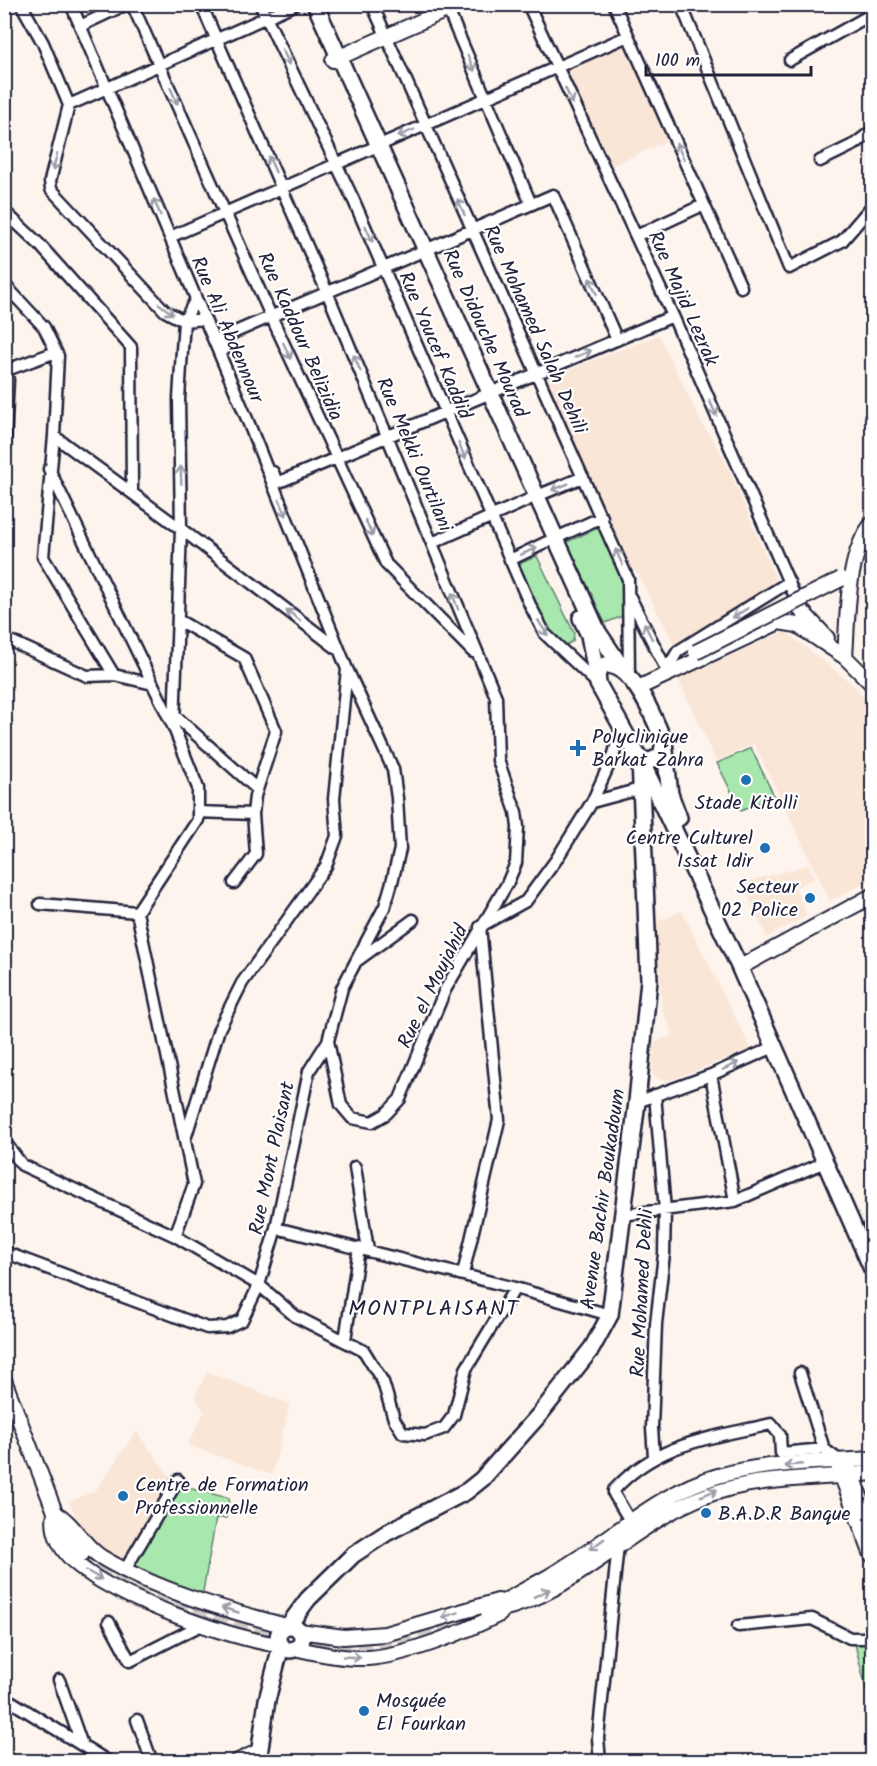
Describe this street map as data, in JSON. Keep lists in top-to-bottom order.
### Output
{
  "streets": {
    "main road": ["Rue Didouche Mourad", "Avenue Bachir Boukadoum"],
    "street": [
      "Rue Majid Lezrak",
      "Rue Ali Abdennour",
      "Rue Mohamed Salah Dehili",
      "Rue Kaddour Belizidia",
      "Rue Youcef Kaddid",
      "Rue Mekki Ourtilani",
      "Rue el Moujahid",
      "Rue Mont Plaisant",
      "Rue Mohamed Dehli"
    ]
  },
  "crossings": [
    ["Rue Ali Abdennour", "Rue Mont Plaisant"],
    ["Rue Mohamed Salah Dehili", "Rue Didouche Mourad"],
    ["Rue Didouche Mourad", "Rue Youcef Kaddid"],
    ["Rue Didouche Mourad", "Rue el Moujahid"],
    ["Rue Didouche Mourad", "Avenue Bachir Boukadoum"],
    ["Rue Kaddour Belizidia", "Rue Mekki Ourtilani"],
    ["Rue Mekki Ourtilani", "Rue el Moujahid"],
    ["Rue el Moujahid", "Rue Mont Plaisant"]
  ],
  "one_way": ["Rue Kaddour Belizidia", "Rue Youcef Kaddid", "Rue Mekki Ourtilani"],
  "districts": ["MONTPLAISANT"],
  "places": {
    "health": ["Polyclinique Barkat Zahra"],
    "other": [
      "Stade Kitolli",
      "Centre Culturel Issat Idir",
      "Secteur 02 Police",
      "Centre de Formation Professionnelle",
      "B.A.D.R Banque",
      "Mosquée El Fourkan"
    ]
  },
  "scale_bar": "100 m"
}
